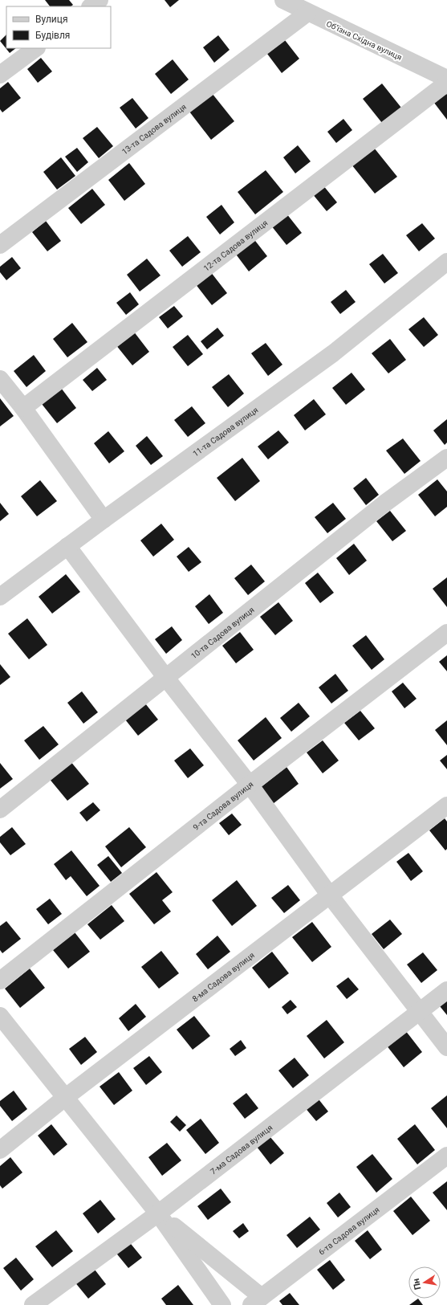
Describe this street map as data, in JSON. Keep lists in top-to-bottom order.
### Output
{
  "streets": {
    "street": [
      "Обʼїзна Східна вулиця",
      "13-та Садова вулиця",
      "12-та Садова вулиця",
      "11-та Садова вулиця",
      "10-та Садова вулиця",
      "9-та Садова вулиця",
      "8-ма Садова вулиця",
      "7-ма Садова вулиця",
      "6-та Садова вулиця"
    ]
  },
  "crossings": [
    ["Обʼїзна Східна вулиця", "13-та Садова вулиця"]
  ],
  "legend": ["Вулиця", "Будівля"],
  "north": "left"
}
